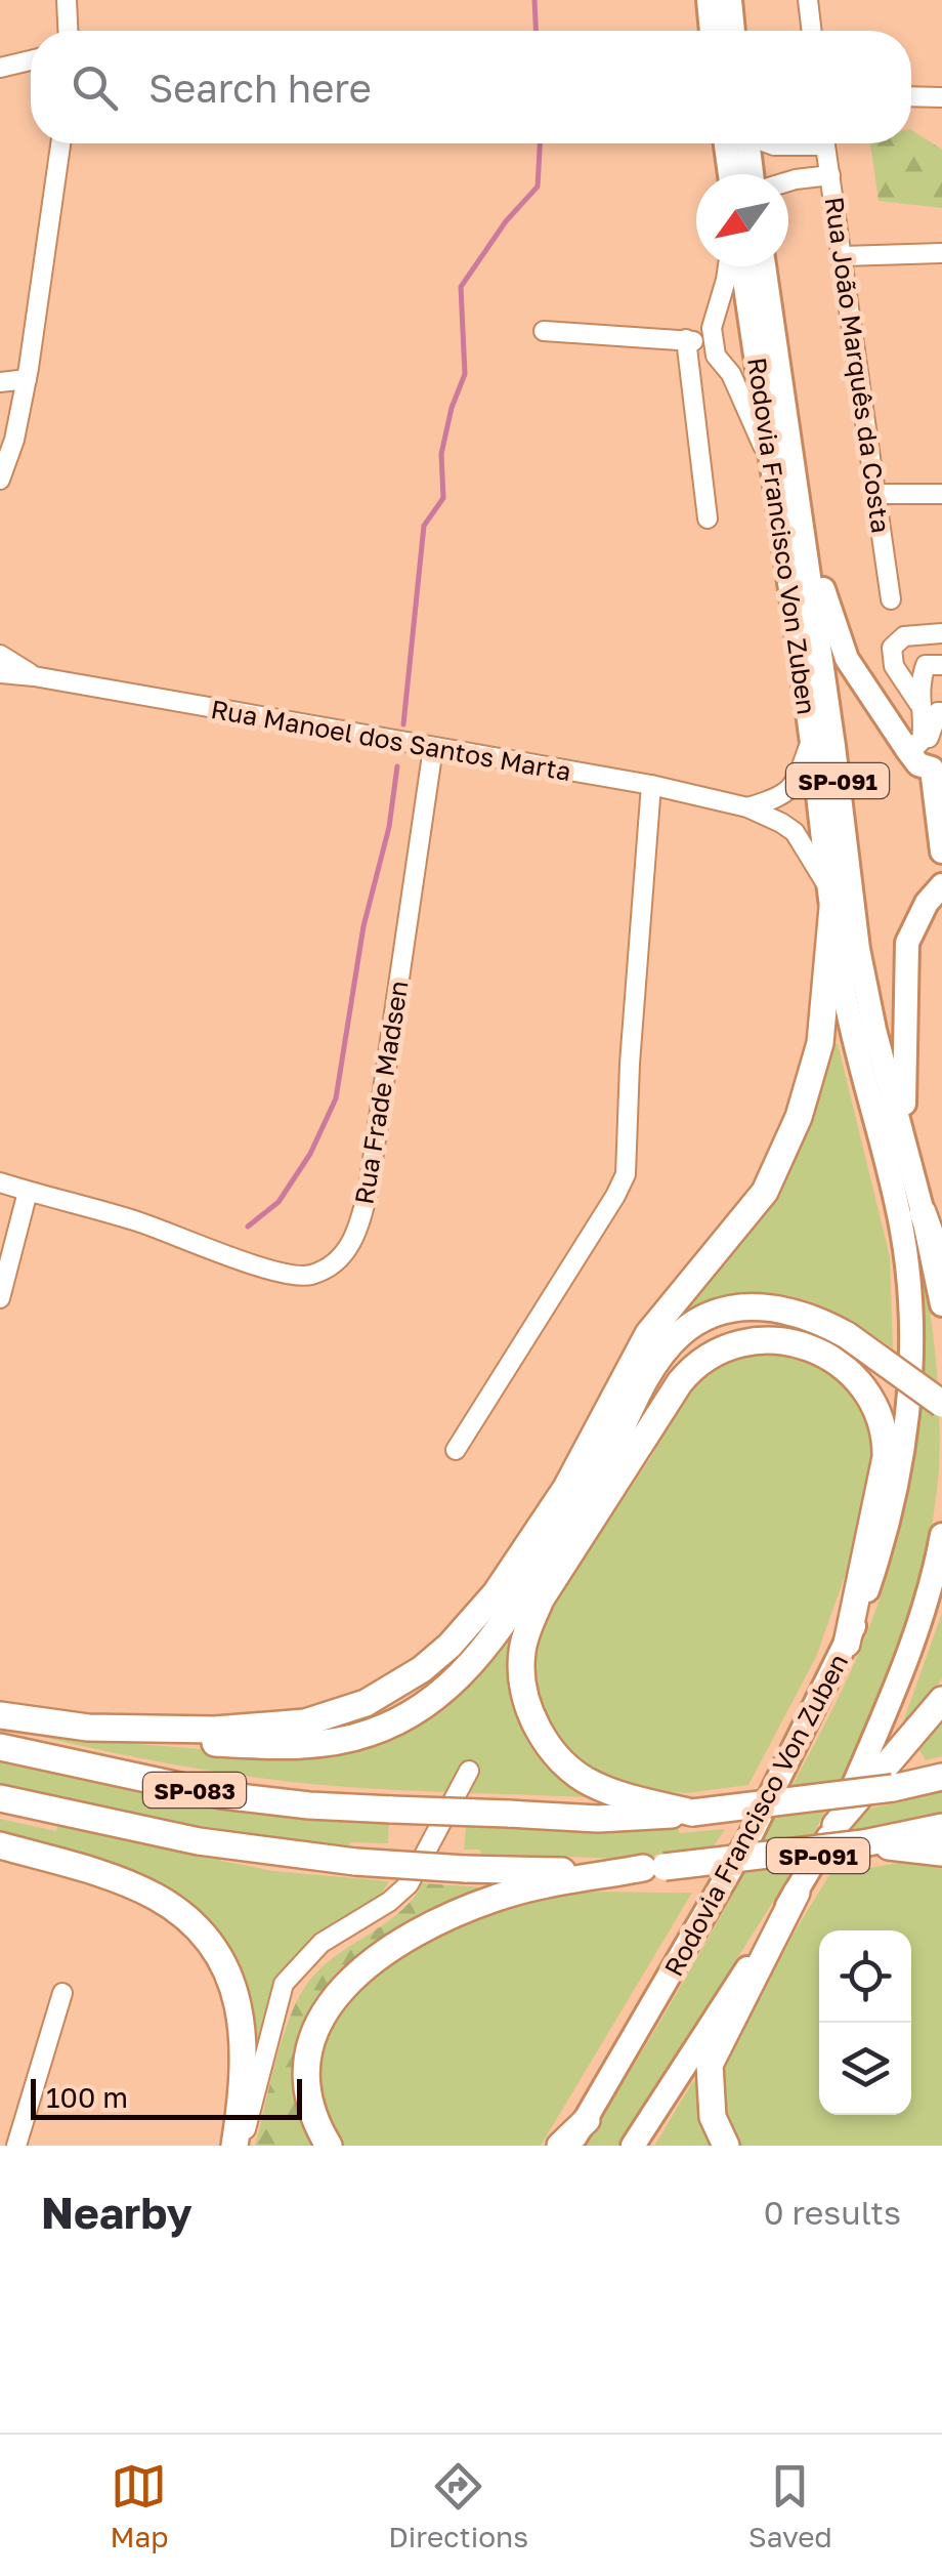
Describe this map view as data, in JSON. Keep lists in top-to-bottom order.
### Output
{
  "streets": {
    "highway": ["SP-083"],
    "main road": ["Rodovia Francisco Von Zuben", "SP-091"],
    "street": ["Rua João Marquês da Costa", "Rua Manoel dos Santos Marta", "Rua Frade Madsen"]
  },
  "crossings": [
    ["Rodovia Francisco Von Zuben", "Rua Manoel dos Santos Marta"],
    ["Rua Manoel dos Santos Marta", "Rua Frade Madsen"]
  ],
  "scale_bar": "100 m",
  "north": "bottom left",
  "page": {
    "search": "Search here",
    "scale": "100 m",
    "heading": ["Nearby", "0 results"],
    "nav": ["Map", "Directions", "Saved"]
  }
}
